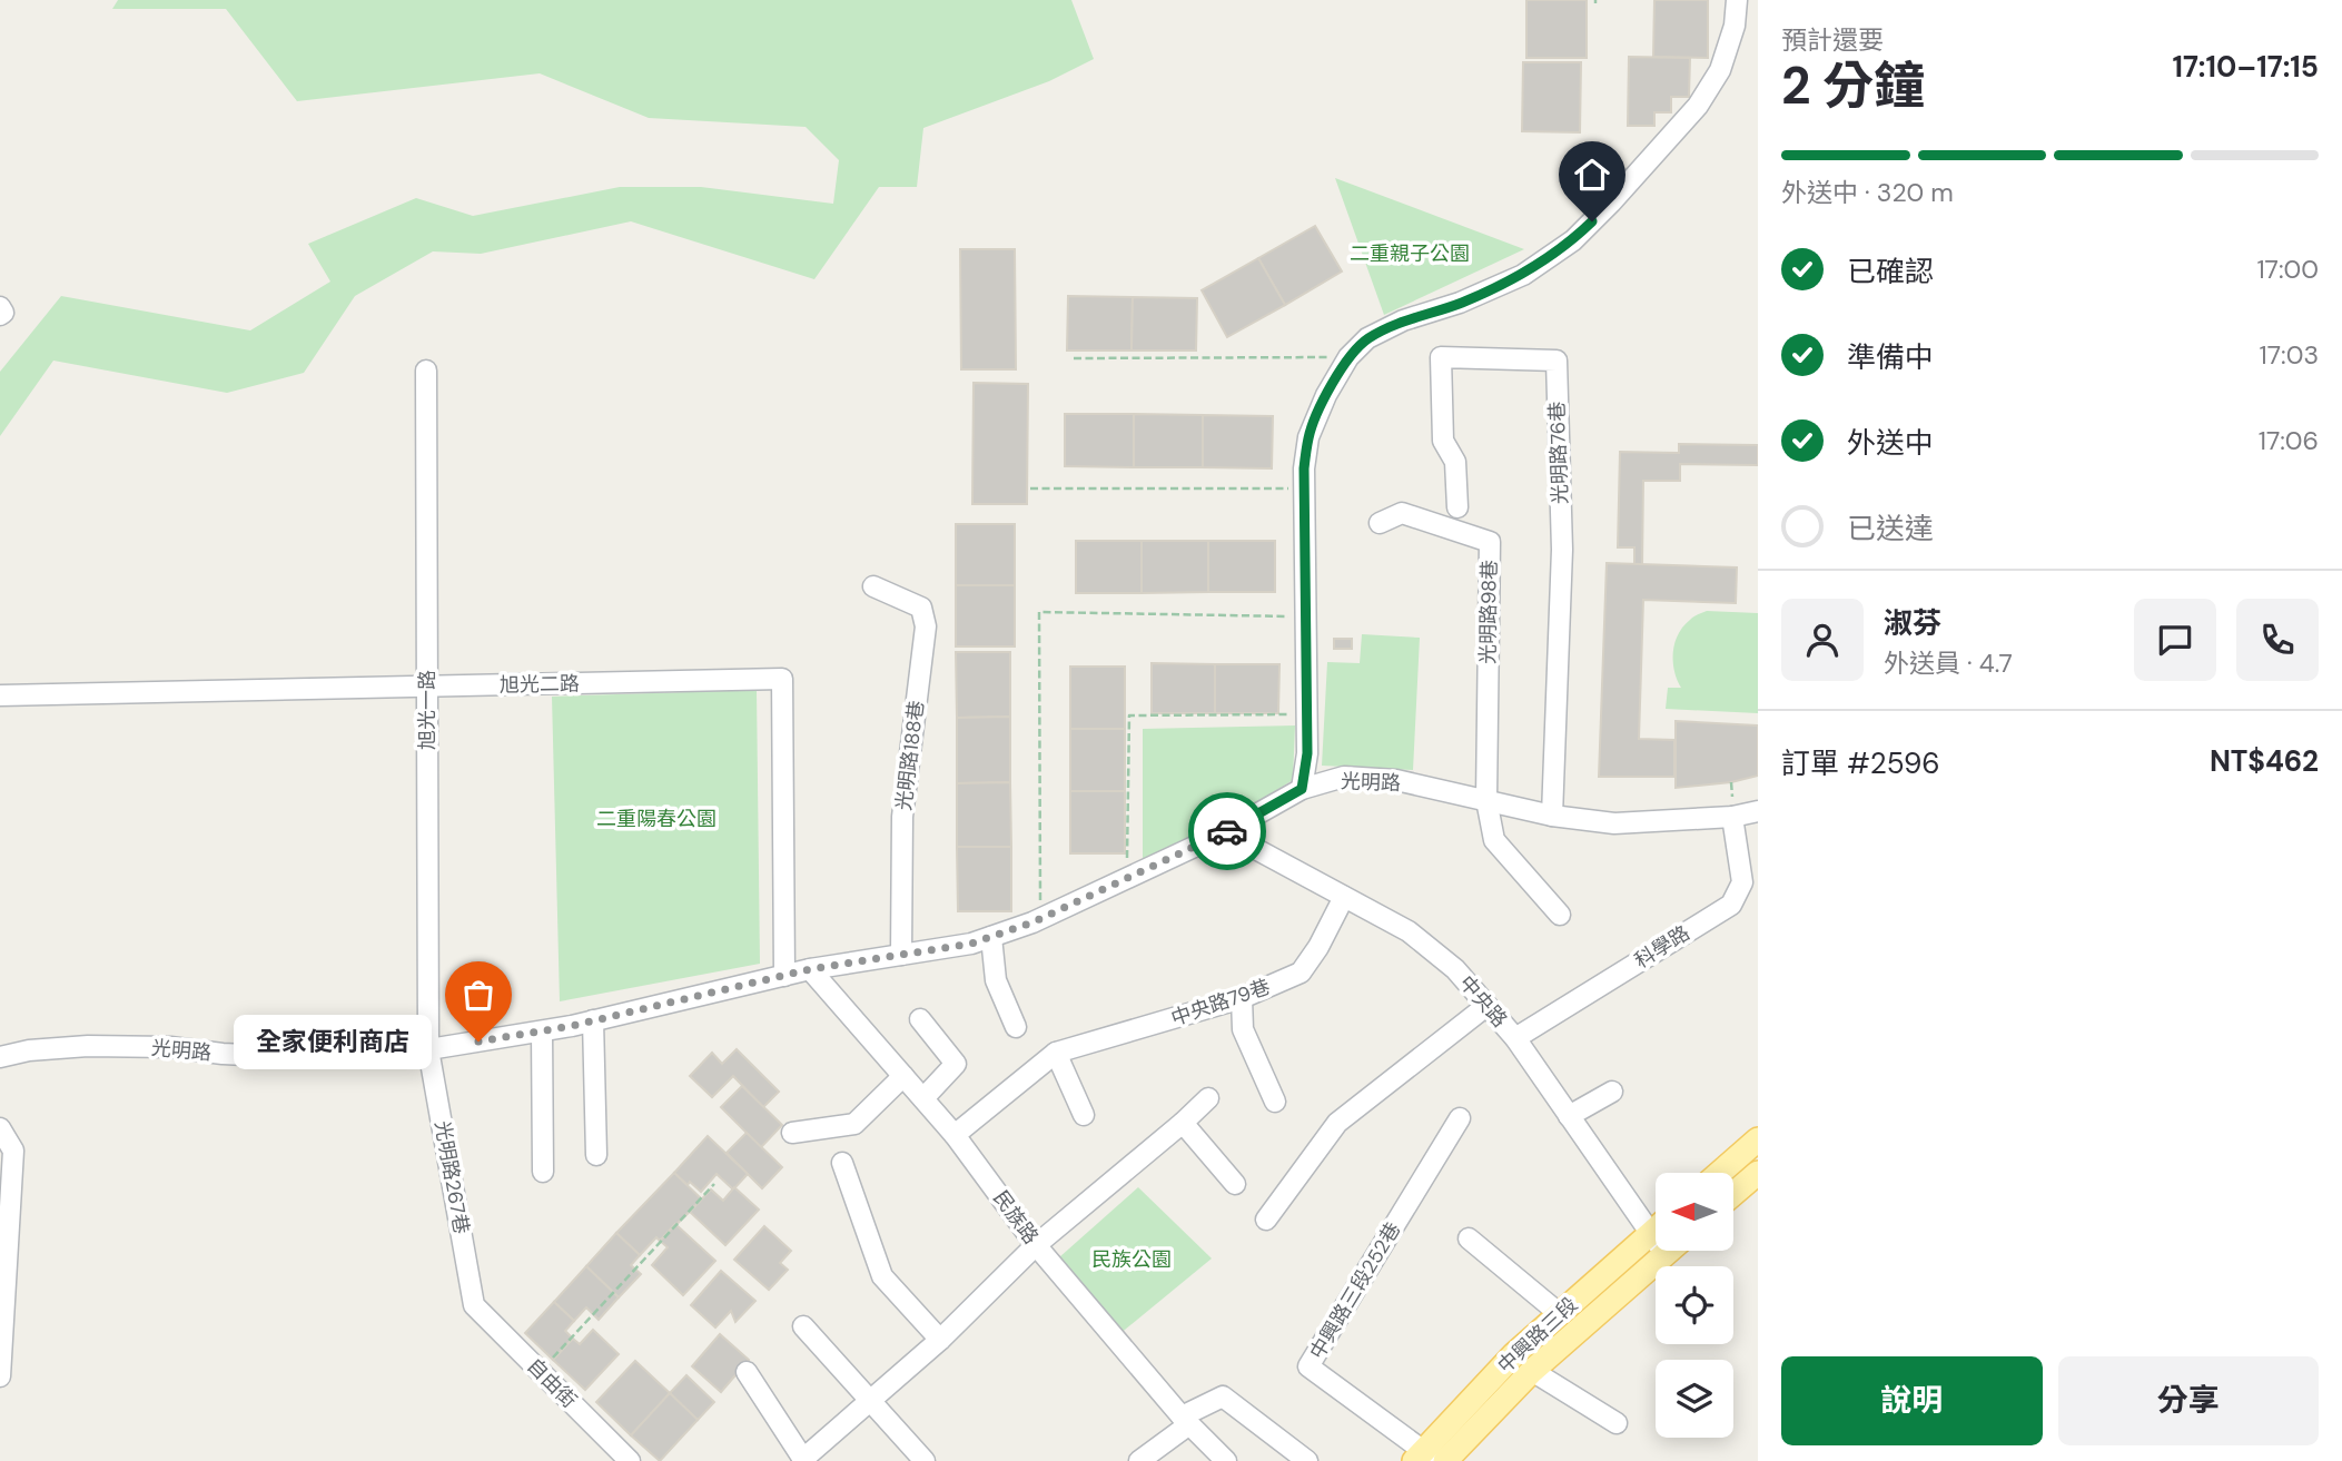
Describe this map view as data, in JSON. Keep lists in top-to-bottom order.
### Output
{
  "streets": {
    "main road": ["中興路三段"],
    "street": [
      "光明路76巷",
      "光明路98巷",
      "旭光二路",
      "旭光一路",
      "光明路188巷",
      "光明路",
      "科學路",
      "中央路",
      "中央路79巷",
      "光明路267巷",
      "民族路",
      "中興路三段252巷",
      "自由街"
    ]
  },
  "crossings": [
    ["光明路76巷", "光明路"],
    ["光明路98巷", "光明路"],
    ["旭光二路", "旭光一路"],
    ["旭光二路", "光明路"],
    ["旭光一路", "光明路"],
    ["旭光一路", "光明路267巷"],
    ["光明路188巷", "光明路"],
    ["光明路", "科學路"],
    ["光明路", "中央路"],
    ["光明路", "光明路267巷"],
    ["光明路", "民族路"],
    ["科學路", "中央路"],
    ["中央路", "中央路79巷"],
    ["中央路", "中興路三段"],
    ["光明路267巷", "自由街"],
    ["中興路三段252巷", "中興路三段"]
  ],
  "parks": ["二重親子公園", "二重陽春公園", "民族公園"],
  "places": ["全家便利商店"],
  "north": "left",
  "page": {
    "heading": ["2 分鐘", "預計還要", "17:10–17:15"],
    "panel": [
      "淑芬",
      "外送員 · 4.7",
      "訂單 #2596",
      "NT$462"
    ],
    "bar": "外送中 · 320 m",
    "list": [
      ["已確認", "17:00"],
      ["準備中", "17:03"],
      ["外送中", "17:06"],
      "已送達"
    ],
    "bubble": "全家便利商店",
    "buttons": ["說明", "分享"]
  }
}
